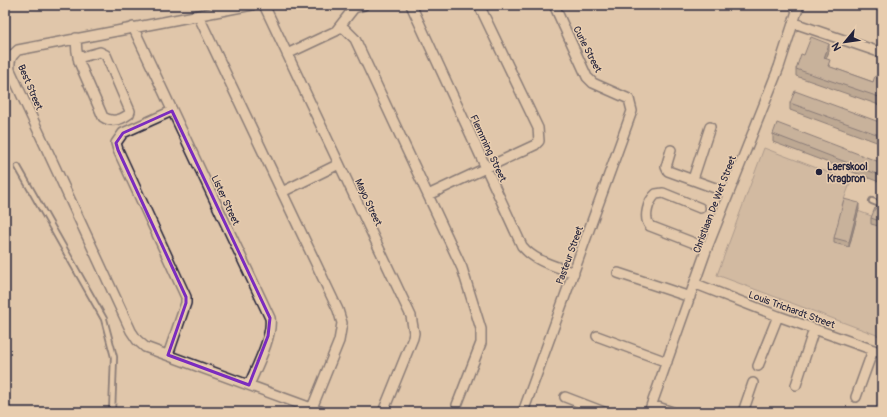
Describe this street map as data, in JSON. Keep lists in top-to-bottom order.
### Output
{
  "streets": {
    "street": [
      "Curie Street",
      "Best Street",
      "Flemming Street",
      "Lister Street",
      "Mayo Street",
      "Christiaan De Wet Street",
      "Pasteur Street",
      "Louis Trichardt Street"
    ]
  },
  "crossings": [
    ["Curie Street", "Pasteur Street"],
    ["Best Street", "Lister Street"],
    ["Flemming Street", "Pasteur Street"],
    ["Christiaan De Wet Street", "Louis Trichardt Street"]
  ],
  "places": ["Laerskool Kragbron"],
  "north": "bottom left"
}
